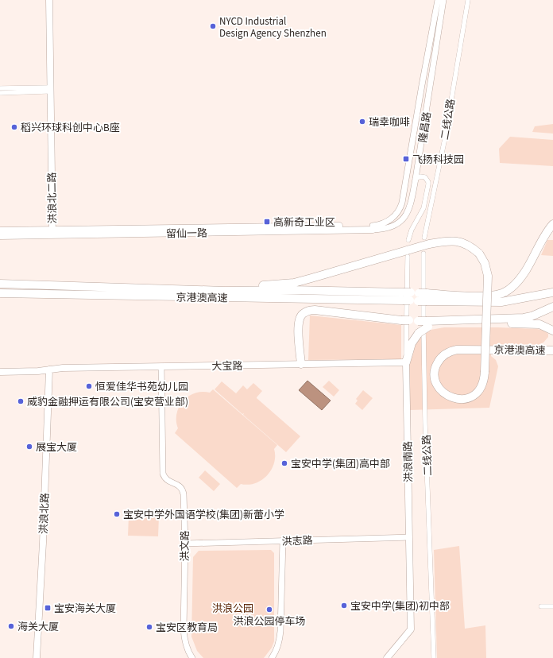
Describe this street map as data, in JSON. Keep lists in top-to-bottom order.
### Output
{
  "streets": {
    "highway": ["京港澳高速"],
    "main road": [
      "洪浪北二路",
      "留仙一路",
      "大宝路",
      "洪浪南路",
      "洪浪北路"
    ],
    "street": [
      "二线公路",
      "隆昌路",
      "洪志路",
      "洪文路"
    ]
  },
  "crossings": [
    ["隆昌路", "留仙一路"],
    ["洪浪北二路", "留仙一路"],
    ["大宝路", "洪浪南路"],
    ["大宝路", "洪浪北路"],
    ["大宝路", "洪文路"],
    ["洪浪南路", "洪志路"],
    ["洪志路", "洪文路"]
  ],
  "parks": ["洪浪公园"],
  "places": {
    "other": [
      "NYCD Industrial Design Agency Shenzhen",
      "瑞幸咖啡",
      "稻兴环球科创中心B座",
      "恒爱佳华书苑幼儿园",
      "威豹金融押运有限公司(宝安营业部)",
      "展宝大厦",
      "宝安中学(集团)高中部",
      "宝安中学外国语学校(集团)新蕾小学",
      "宝安中学(集团)初中部",
      "洪浪公园停车场",
      "海关大厦",
      "宝安区教育局"
    ],
    "transit": ["飞扬科技园", "高新奇工业区", "宝安海关大厦"]
  }
}
